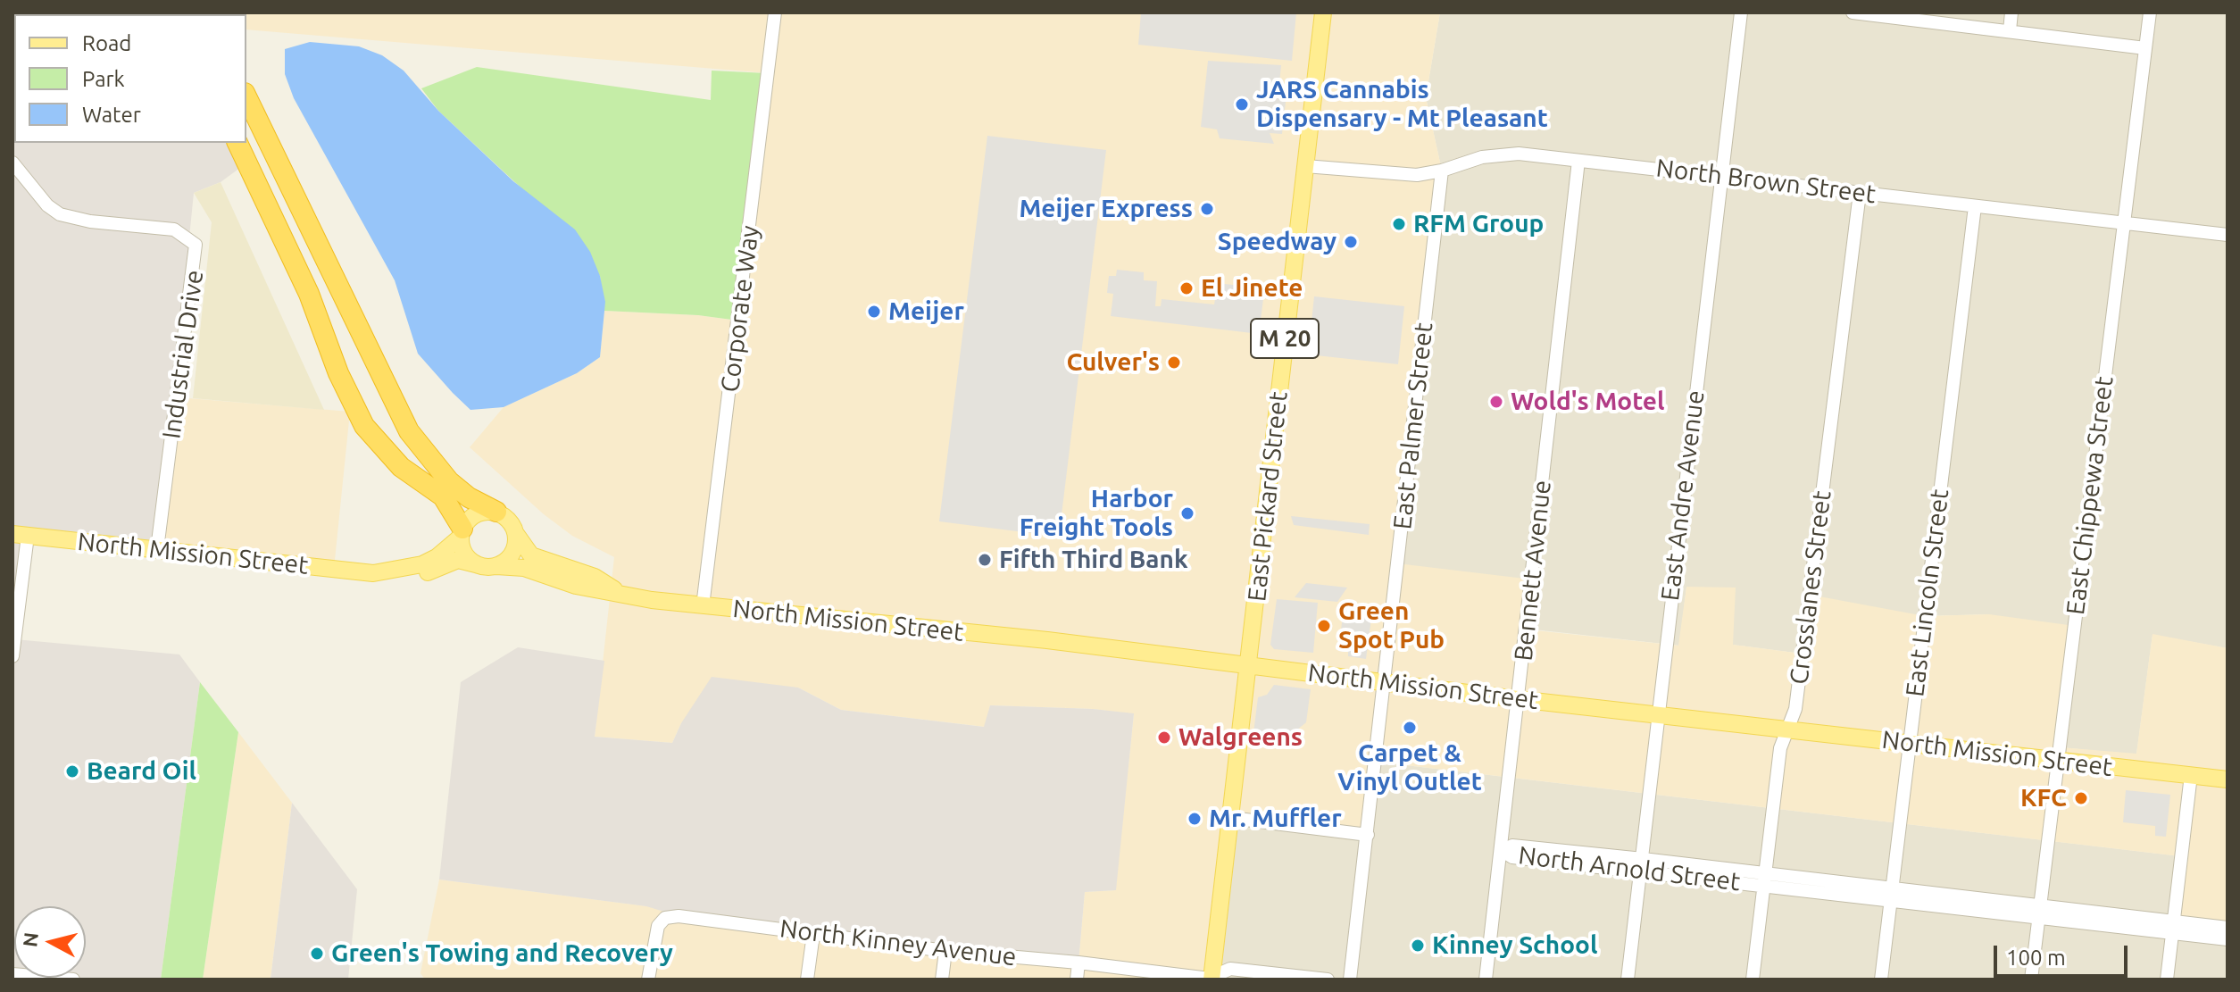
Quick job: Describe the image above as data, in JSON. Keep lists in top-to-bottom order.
{
  "streets": {
    "main road": ["M 20", "East Pickard Street", "North Mission Street"],
    "street": [
      "North Brown Street",
      "Corporate Way",
      "Industrial Drive",
      "East Palmer Street",
      "East Andre Avenue",
      "East Chippewa Street",
      "Bennett Avenue",
      "Crosslanes Street",
      "East Lincoln Street",
      "North Arnold Street",
      "North Kinney Avenue"
    ]
  },
  "crossings": [
    ["North Brown Street", "East Palmer Street"],
    ["North Brown Street", "East Andre Avenue"],
    ["North Brown Street", "East Chippewa Street"],
    ["North Brown Street", "East Pickard Street"],
    ["North Brown Street", "Bennett Avenue"],
    ["North Brown Street", "Crosslanes Street"],
    ["North Brown Street", "East Lincoln Street"],
    ["Corporate Way", "North Mission Street"],
    ["Industrial Drive", "North Mission Street"],
    ["East Palmer Street", "North Mission Street"],
    ["East Andre Avenue", "North Mission Street"],
    ["East Andre Avenue", "North Arnold Street"],
    ["East Chippewa Street", "North Mission Street"],
    ["East Chippewa Street", "North Arnold Street"],
    ["East Pickard Street", "North Mission Street"],
    ["East Pickard Street", "North Kinney Avenue"],
    ["North Mission Street", "Bennett Avenue"],
    ["North Mission Street", "Crosslanes Street"],
    ["North Mission Street", "East Lincoln Street"],
    ["Bennett Avenue", "North Arnold Street"],
    ["Crosslanes Street", "North Arnold Street"],
    ["East Lincoln Street", "North Arnold Street"]
  ],
  "places": [
    "JARS Cannabis Dispensary - Mt Pleasant",
    "Meijer Express",
    "RFM Group",
    "Speedway",
    "El Jinete",
    "Meijer",
    "Culver's",
    "Wold's Motel",
    "Harbor Freight Tools",
    "Fifth Third Bank",
    "Green Spot Pub",
    "Carpet & Vinyl Outlet",
    "Walgreens",
    "Beard Oil",
    "KFC",
    "Mr. Muffler",
    "Kinney School",
    "Green's Towing and Recovery"
  ],
  "legend": ["Road", "Park", "Water"],
  "scale_bar": "100 m",
  "north": "left"
}
